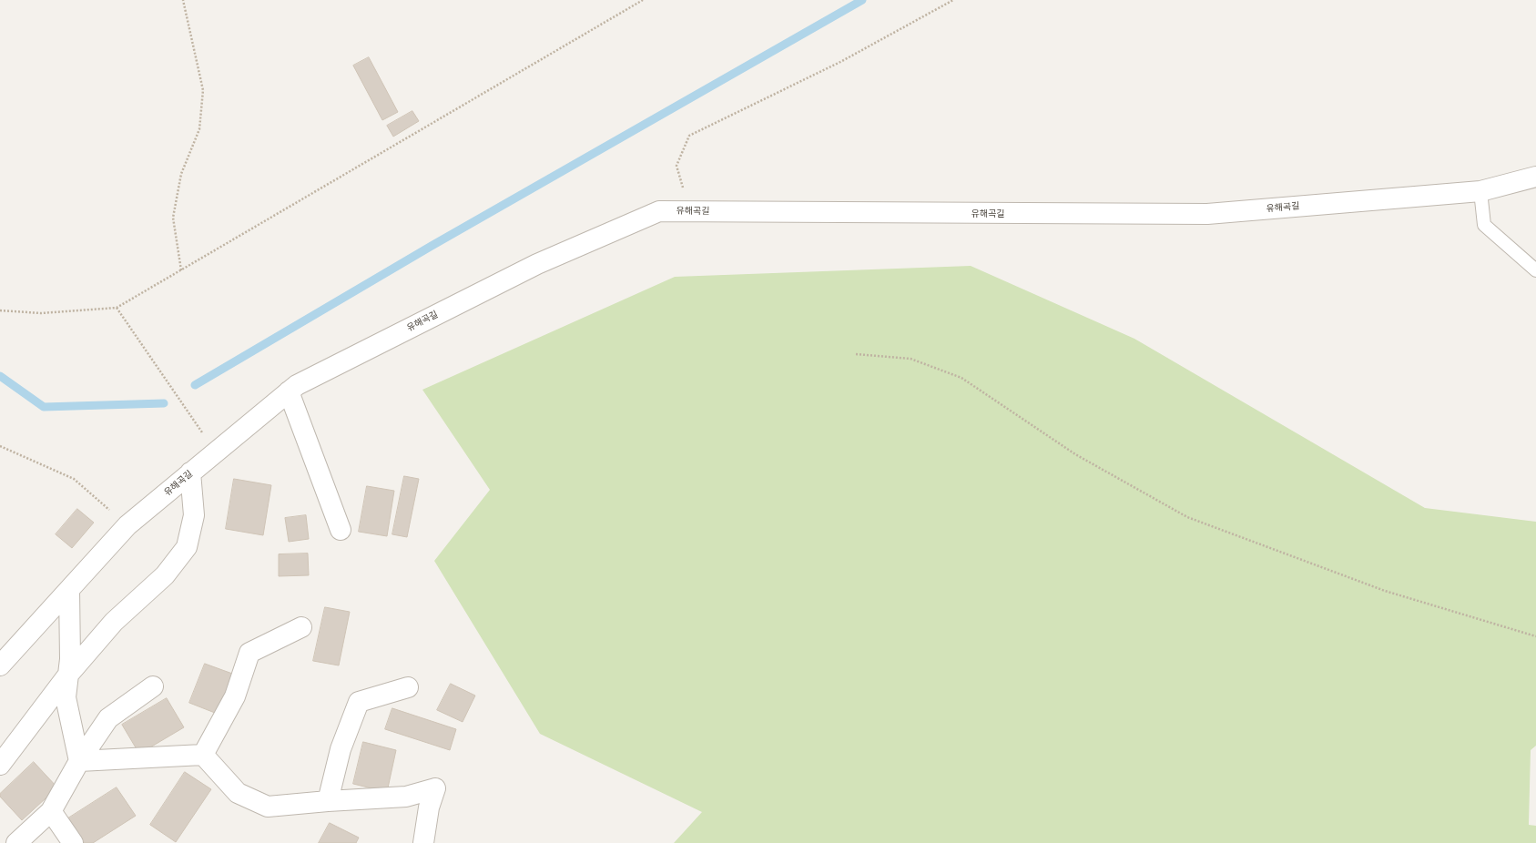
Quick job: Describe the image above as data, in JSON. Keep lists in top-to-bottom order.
{
  "streets": {
    "street": ["유해곡길"]
  }
}
